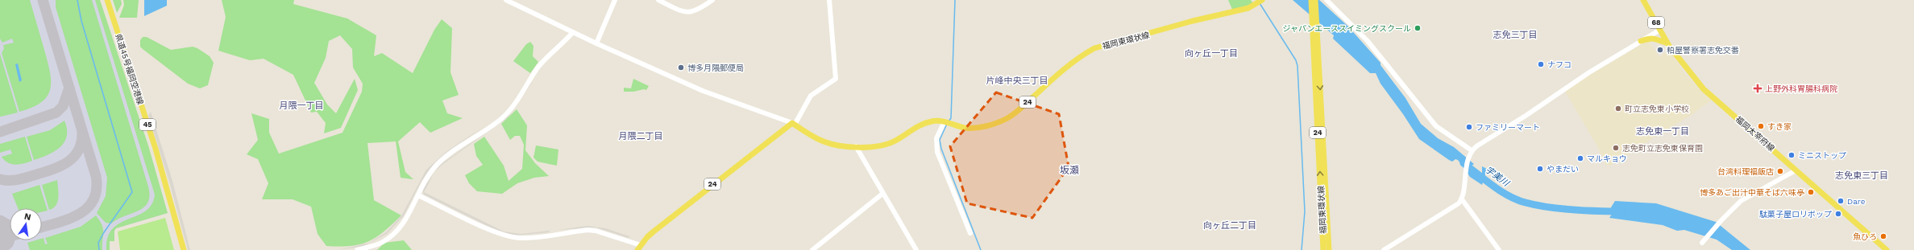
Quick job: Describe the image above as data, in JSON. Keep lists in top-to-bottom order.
{
  "streets": {
    "main road": [
      "68",
      "福岡東環状線",
      "県道45号福岡空港線",
      "24",
      "45",
      "福岡太宰府線"
    ]
  },
  "crossings": [
    ["福岡東環状線", "24"]
  ],
  "districts": [
    "志免三丁目",
    "向ヶ丘一丁目",
    "片峰中央三丁目",
    "月隈一丁目",
    "志免東一丁目",
    "月隈二丁目",
    "坂瀬",
    "志免東三丁目",
    "向ヶ丘二丁目"
  ],
  "water": ["宇美川"],
  "places": {
    "other": [
      "ジャパンエーススイミングスクール",
      "粕屋警察署志免交番",
      "ナフコ",
      "博多月隈郵便局",
      "町立志免東小学校",
      "すき家",
      "ファミリーマート",
      "志免町立志免東保育園",
      "ミニストップ",
      "マルキョウ",
      "やまだい",
      "台湾料理福飯店",
      "博多あご出汁中華そば六味亭",
      "Dare",
      "駄菓子屋ロリポップ",
      "魚ひろ"
    ],
    "health": ["上野外科胃腸科病院"]
  },
  "north": "top"
}
